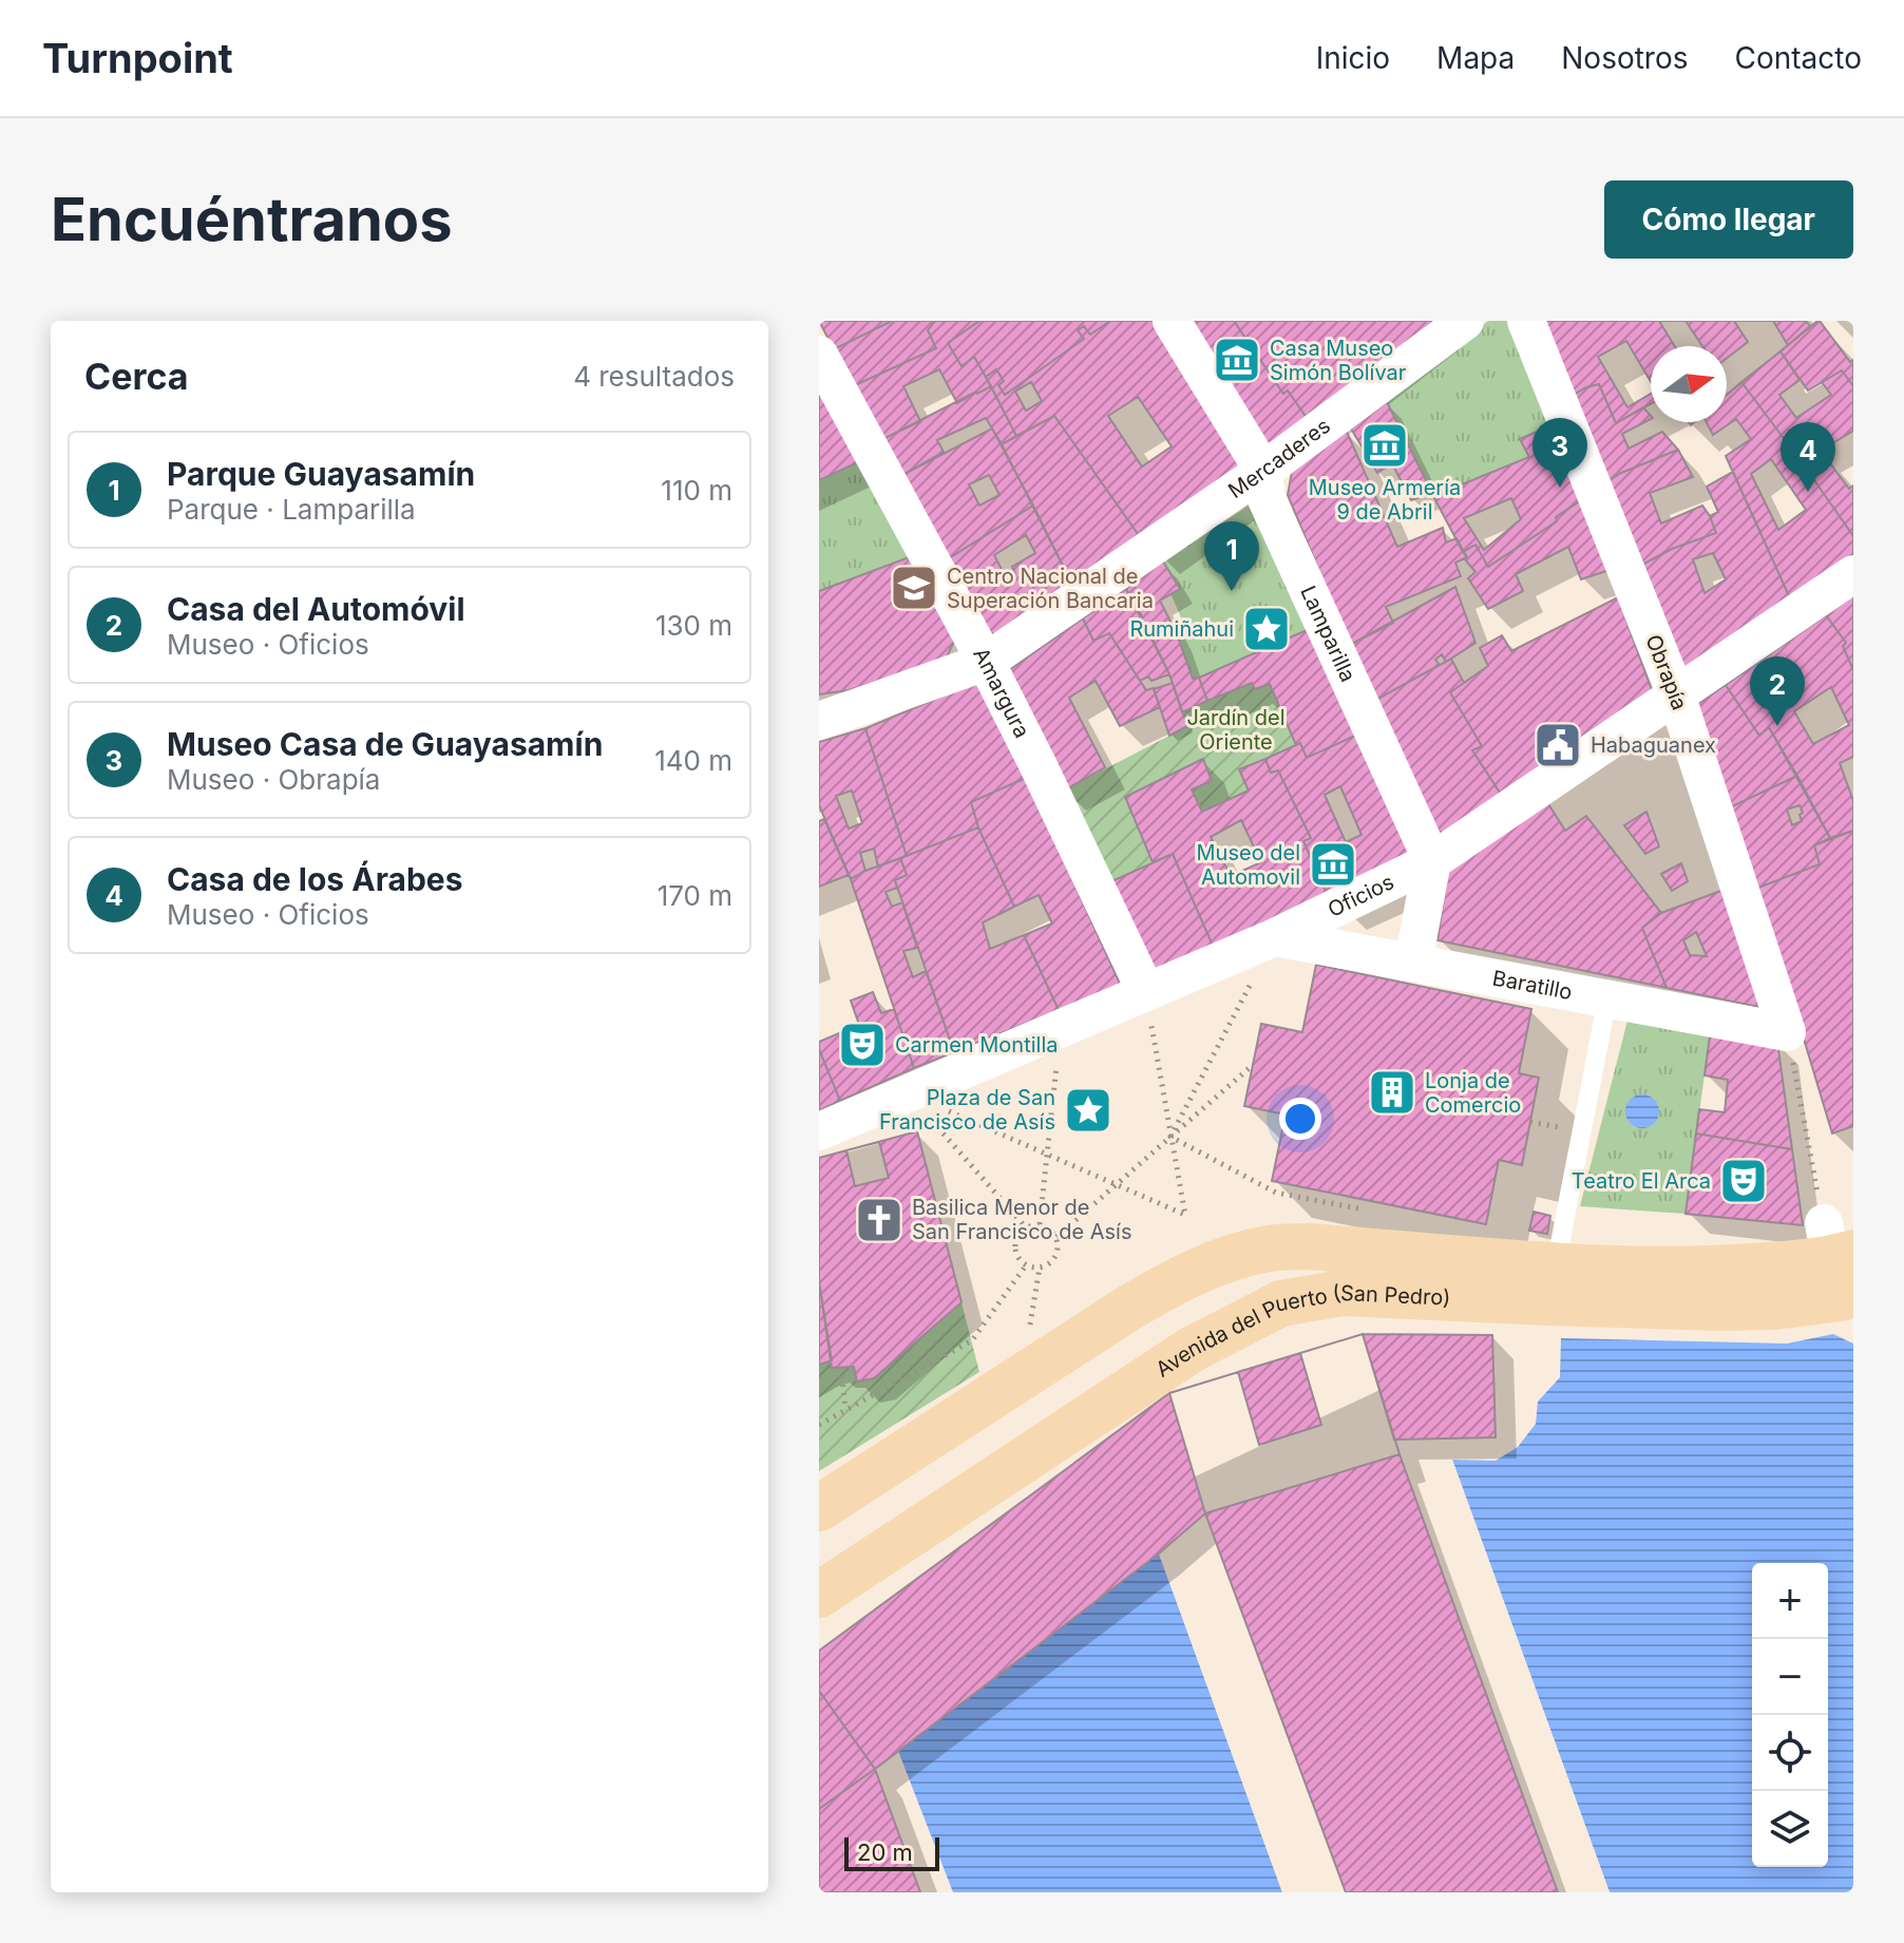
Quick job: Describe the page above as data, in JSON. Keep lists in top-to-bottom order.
{
  "streets": {
    "main road": ["Avenida del Puerto (San Pedro)"],
    "street": [
      "Mercaderes",
      "Lamparilla",
      "Obrapía",
      "Amargura",
      "Oficios",
      "Baratillo"
    ]
  },
  "crossings": [
    ["Mercaderes", "Lamparilla"],
    ["Mercaderes", "Amargura"],
    ["Lamparilla", "Oficios"],
    ["Obrapía", "Oficios"],
    ["Obrapía", "Baratillo"],
    ["Amargura", "Oficios"],
    ["Oficios", "Baratillo"]
  ],
  "parks": ["Jardín del Oriente"],
  "places": {
    "museum": ["Casa Museo Simón Bolívar", "Museo Armería 9 de Abril", "Museo del Automovil"],
    "school or university": ["Centro Nacional de Superación Bancaria"],
    "place": ["Rumiñahui", "Plaza de San Francisco de Asís"],
    "public building": ["Habaguanex"],
    "theatre": ["Carmen Montilla", "Teatro El Arca"],
    "building": ["Lonja de Comercio"],
    "church": ["Basilica Menor de San Francisco de Asís"]
  },
  "scale_bar": "20 m",
  "north": "right",
  "page": {
    "header": "Turnpoint",
    "nav": [
      "Inicio",
      "Mapa",
      "Nosotros",
      "Contacto"
    ],
    "buttons": "Cómo llegar",
    "title": "Encuéntranos",
    "heading": ["Cerca", "4 resultados"],
    "pins": [
      "3",
      "4",
      "1",
      "2"
    ],
    "list": [
      {
        "mark": "1",
        "name": "Parque Guayasamín",
        "note": "Parque · Lamparilla",
        "value": "110 m"
      },
      {
        "mark": "2",
        "name": "Casa del Automóvil",
        "note": "Museo · Oficios",
        "value": "130 m"
      },
      {
        "mark": "3",
        "name": "Museo Casa de Guayasamín",
        "note": "Museo · Obrapía",
        "value": "140 m"
      },
      {
        "mark": "4",
        "name": "Casa de los Árabes",
        "note": "Museo · Oficios",
        "value": "170 m"
      }
    ],
    "map_buttons": ["+", "−"],
    "scale": "20 m"
  }
}
